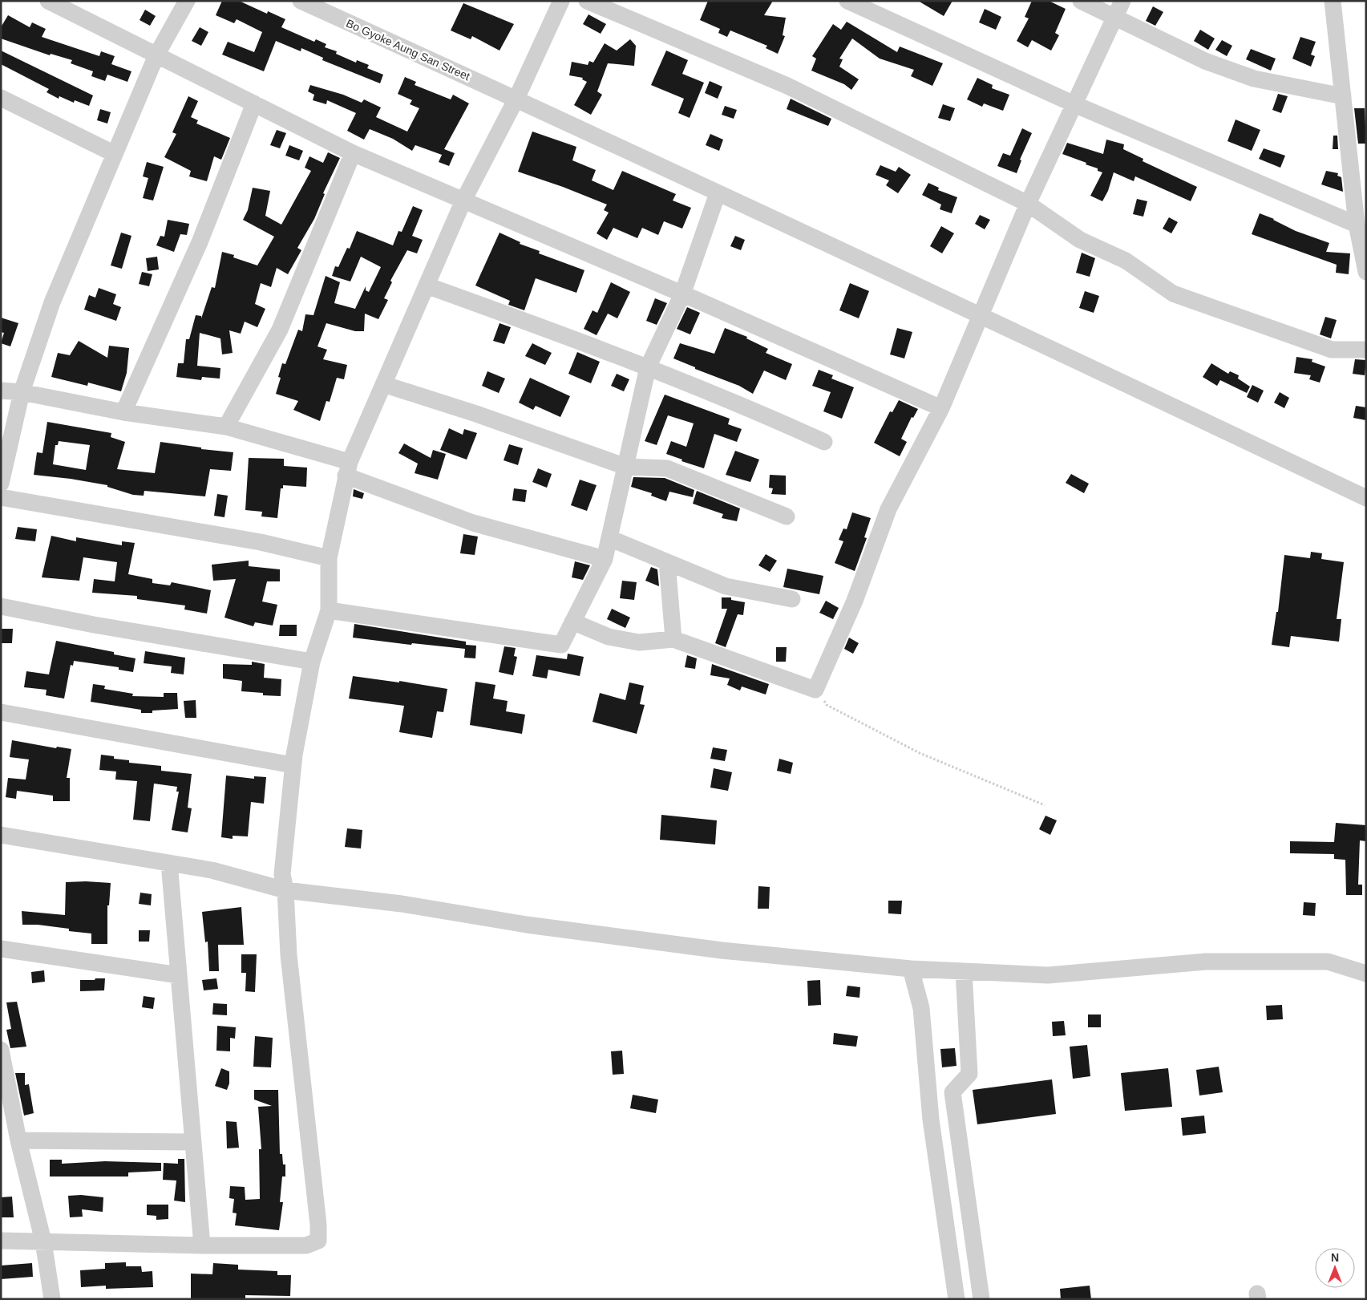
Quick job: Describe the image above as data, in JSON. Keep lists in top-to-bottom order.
{
  "streets": {
    "street": ["Bo Gyoke Aung San Street"]
  },
  "north": "top"
}
